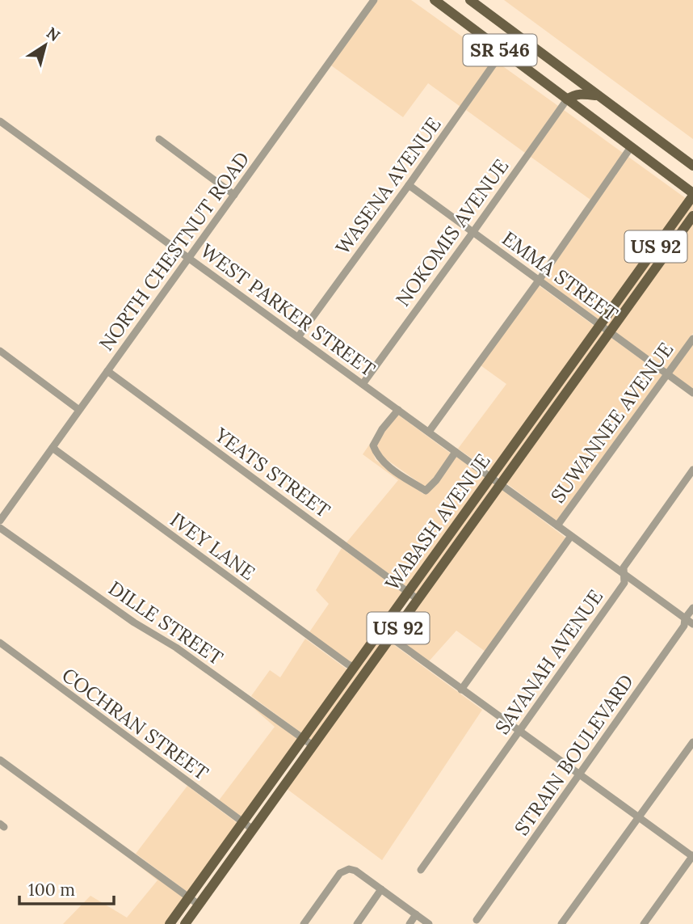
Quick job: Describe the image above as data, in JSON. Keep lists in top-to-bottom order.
{
  "streets": {
    "main road": ["SR 546", "US 92", "WABASH AVENUE"],
    "street": [
      "WASENA AVENUE",
      "NOKOMIS AVENUE",
      "NORTH CHESTNUT ROAD",
      "EMMA STREET",
      "WEST PARKER STREET",
      "SUWANNEE AVENUE",
      "YEATS STREET",
      "IVEY LANE",
      "DILLE STREET",
      "SAVANAH AVENUE",
      "COCHRAN STREET",
      "STRAIN BOULEVARD"
    ]
  },
  "crossings": [
    ["SR 546", "WASENA AVENUE"],
    ["SR 546", "NOKOMIS AVENUE"],
    ["SR 546", "WABASH AVENUE"],
    ["WASENA AVENUE", "EMMA STREET"],
    ["WASENA AVENUE", "WEST PARKER STREET"],
    ["NOKOMIS AVENUE", "EMMA STREET"],
    ["NOKOMIS AVENUE", "WEST PARKER STREET"],
    ["NORTH CHESTNUT ROAD", "WEST PARKER STREET"],
    ["NORTH CHESTNUT ROAD", "YEATS STREET"],
    ["NORTH CHESTNUT ROAD", "IVEY LANE"],
    ["EMMA STREET", "SUWANNEE AVENUE"],
    ["EMMA STREET", "WABASH AVENUE"],
    ["WEST PARKER STREET", "SUWANNEE AVENUE"],
    ["WEST PARKER STREET", "WABASH AVENUE"],
    ["YEATS STREET", "WABASH AVENUE"],
    ["WABASH AVENUE", "IVEY LANE"],
    ["WABASH AVENUE", "DILLE STREET"],
    ["WABASH AVENUE", "COCHRAN STREET"]
  ],
  "scale_bar": "100 m",
  "north": "top right"
}
